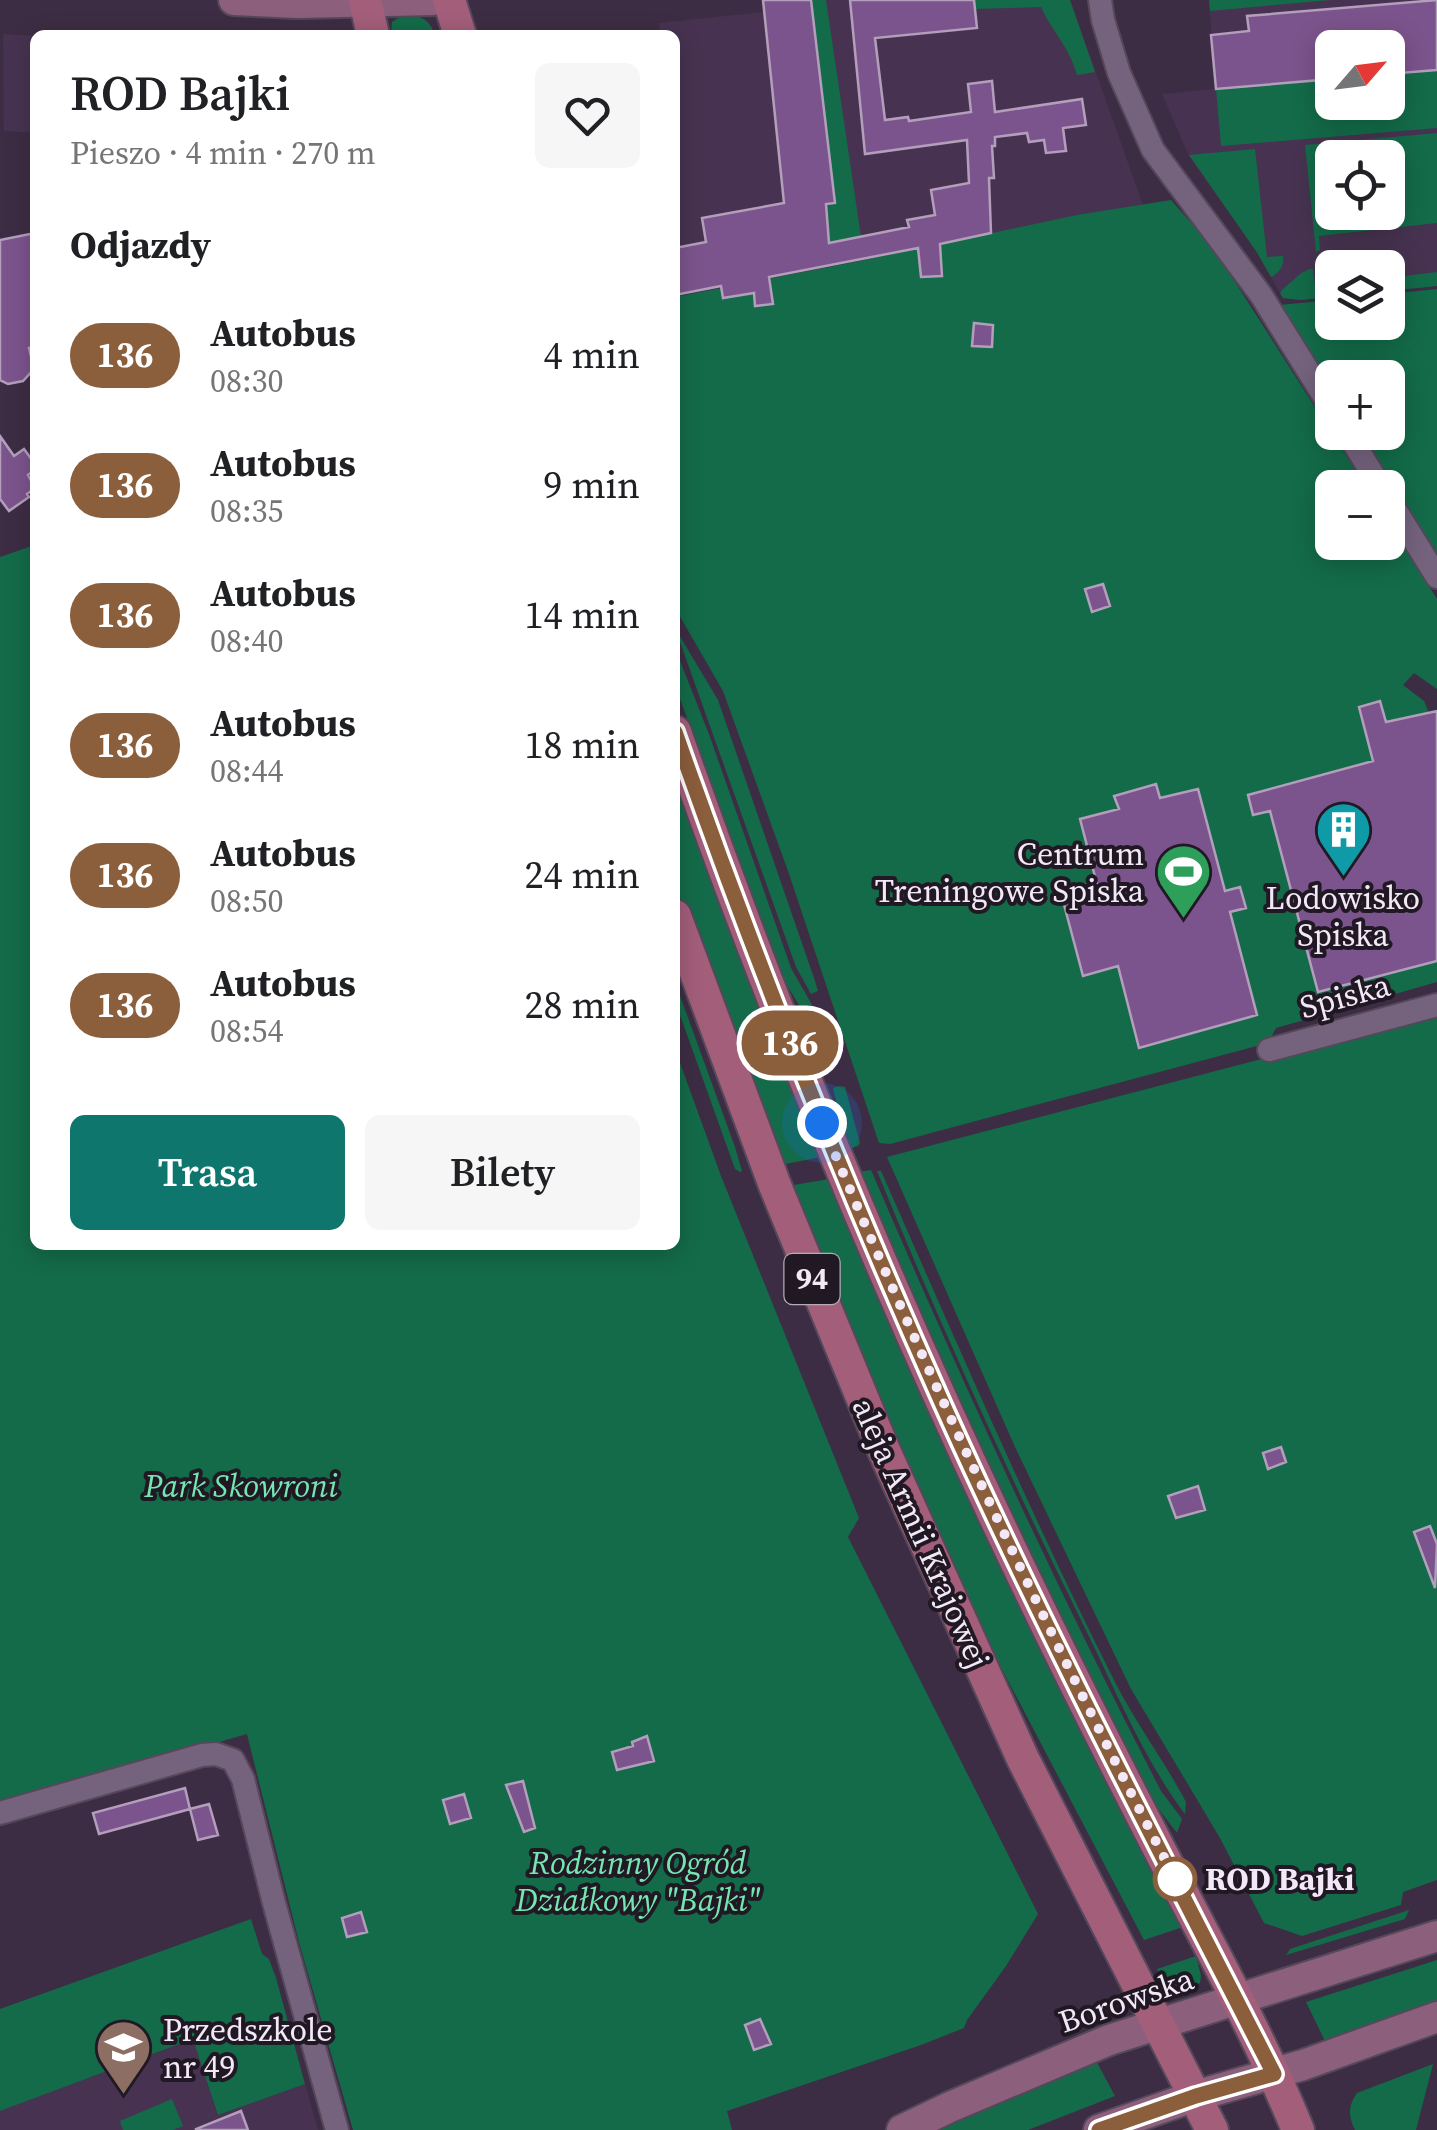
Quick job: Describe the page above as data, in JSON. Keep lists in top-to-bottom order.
{
  "streets": {
    "main road": ["94", "aleja Armii Krajowej"],
    "street": ["Spiska", "Borowska"]
  },
  "crossings": [
    ["94", "Borowska"],
    ["aleja Armii Krajowej", "Borowska"]
  ],
  "parks": ["Park Skowroni", "Rodzinny Ogród Działkowy \"Bajki\""],
  "places": {
    "building": ["Lodowisko Spiska"],
    "sports": ["Centrum Treningowe Spiska"],
    "other": ["ROD Bajki"],
    "school or university": ["Przedszkole nr 49"]
  },
  "lines": ["bus line 136"],
  "north": "top right",
  "page": {
    "on_map": "136",
    "map_buttons": ["+", "−"],
    "heading": [
      ["ROD Bajki", "Pieszo · 4 min · 270 m"],
      "Odjazdy"
    ],
    "list": [
      {
        "mark": "136",
        "name": "Autobus",
        "note": "08:30",
        "value": "4 min"
      },
      {
        "mark": "136",
        "name": "Autobus",
        "note": "08:35",
        "value": "9 min"
      },
      {
        "mark": "136",
        "name": "Autobus",
        "note": "08:40",
        "value": "14 min"
      },
      {
        "mark": "136",
        "name": "Autobus",
        "note": "08:44",
        "value": "18 min"
      },
      {
        "mark": "136",
        "name": "Autobus",
        "note": "08:50",
        "value": "24 min"
      },
      {
        "mark": "136",
        "name": "Autobus",
        "note": "08:54",
        "value": "28 min"
      }
    ],
    "buttons": ["Trasa", "Bilety"]
  }
}
